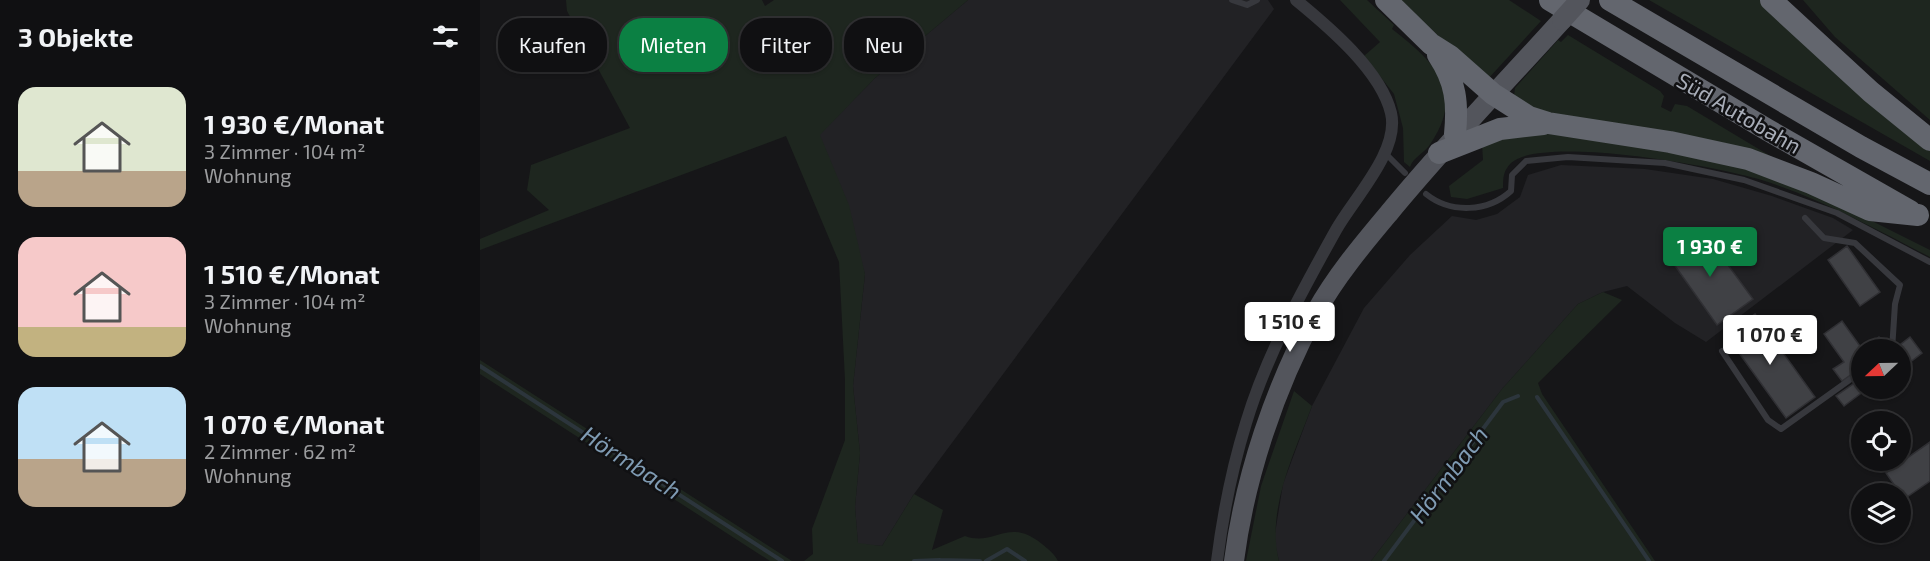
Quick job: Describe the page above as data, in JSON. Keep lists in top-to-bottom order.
{
  "streets": {
    "highway": ["Süd Autobahn"]
  },
  "water": ["Hörmbach"],
  "north": "left",
  "page": {
    "heading": "3 Objekte",
    "chip": [
      "Kaufen",
      "Mieten",
      "Filter",
      "Neu"
    ],
    "list": [
      {
        "name": "1 930 €/Monat",
        "note": "3 Zimmer · 104 m² · Wohnung"
      },
      {
        "name": "1 510 €/Monat",
        "note": "3 Zimmer · 104 m² · Wohnung"
      },
      {
        "name": "1 070 €/Monat",
        "note": "2 Zimmer · 62 m² · Wohnung"
      }
    ],
    "price": ["1 930 €", "1 510 €", "1 070 €"]
  }
}
